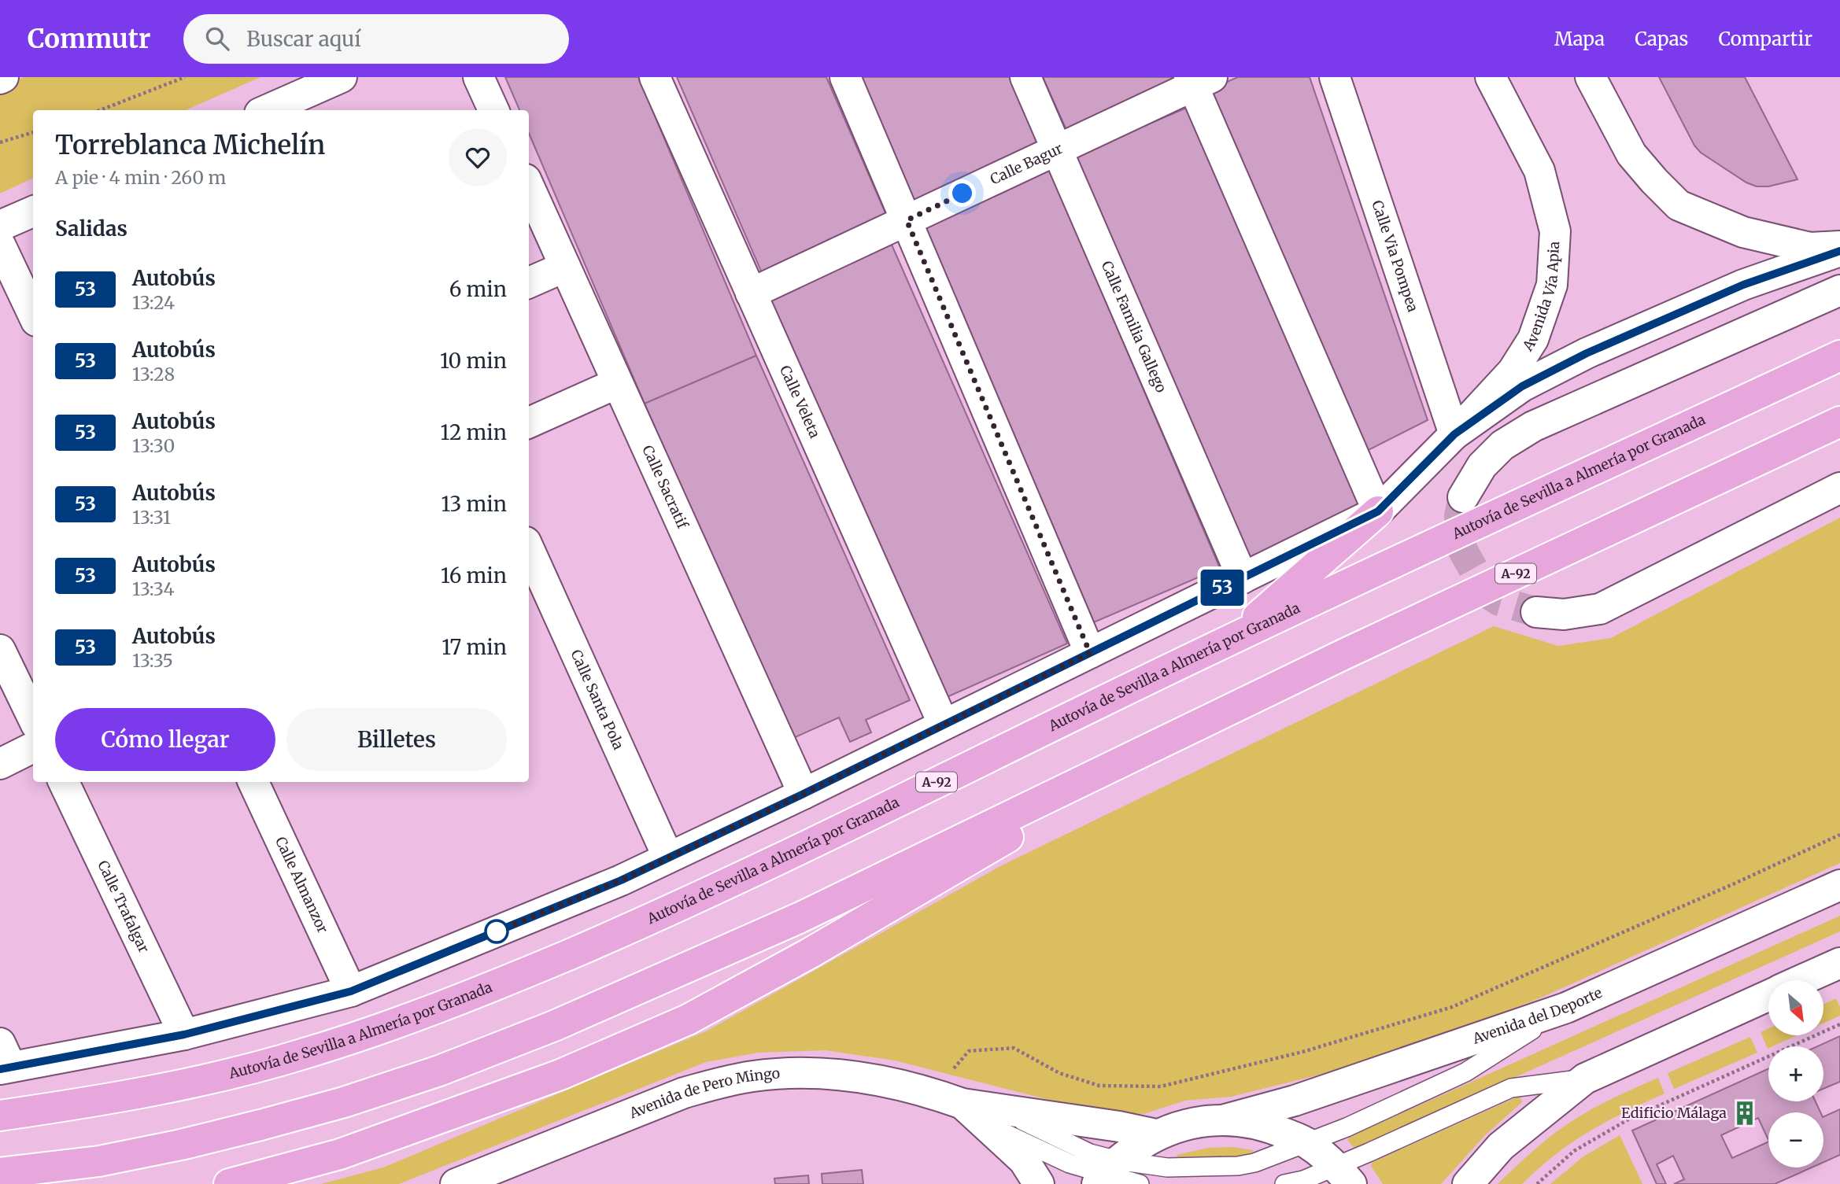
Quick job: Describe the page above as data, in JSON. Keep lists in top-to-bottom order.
{
  "streets": {
    "highway": ["Autovía de Sevilla a Almería por Granada", "A-92"],
    "street": [
      "Calle Bagur",
      "Calle Via Pompea",
      "Avenida Vía Apia",
      "Calle Familia Gallego",
      "Calle Veleta",
      "Calle Sacratif",
      "Calle Santa Pola",
      "Calle Almanzor",
      "Calle Trafalgar",
      "Avenida del Deporte",
      "Avenida de Pero Mingo"
    ]
  },
  "crossings": [
    ["Calle Bagur", "Calle Familia Gallego"],
    ["Calle Bagur", "Calle Veleta"],
    ["Calle Via Pompea", "Avenida Vía Apia"],
    ["Avenida del Deporte", "Avenida de Pero Mingo"]
  ],
  "places": {
    "building": ["Edificio Málaga"]
  },
  "lines": ["bus line 53"],
  "north": "bottom right",
  "page": {
    "header": "Commutr",
    "search": "Buscar aquí",
    "nav": ["Mapa", "Capas", "Compartir"],
    "on_map": "53",
    "heading": [
      ["Torreblanca Michelín", "A pie · 4 min · 260 m"],
      "Salidas"
    ],
    "list": [
      {
        "mark": "53",
        "name": "Autobús",
        "note": "13:24",
        "value": "6 min"
      },
      {
        "mark": "53",
        "name": "Autobús",
        "note": "13:28",
        "value": "10 min"
      },
      {
        "mark": "53",
        "name": "Autobús",
        "note": "13:30",
        "value": "12 min"
      },
      {
        "mark": "53",
        "name": "Autobús",
        "note": "13:31",
        "value": "13 min"
      },
      {
        "mark": "53",
        "name": "Autobús",
        "note": "13:34",
        "value": "16 min"
      },
      {
        "mark": "53",
        "name": "Autobús",
        "note": "13:35",
        "value": "17 min"
      }
    ],
    "buttons": ["Cómo llegar", "Billetes"],
    "map_buttons": ["+", "−"]
  }
}
